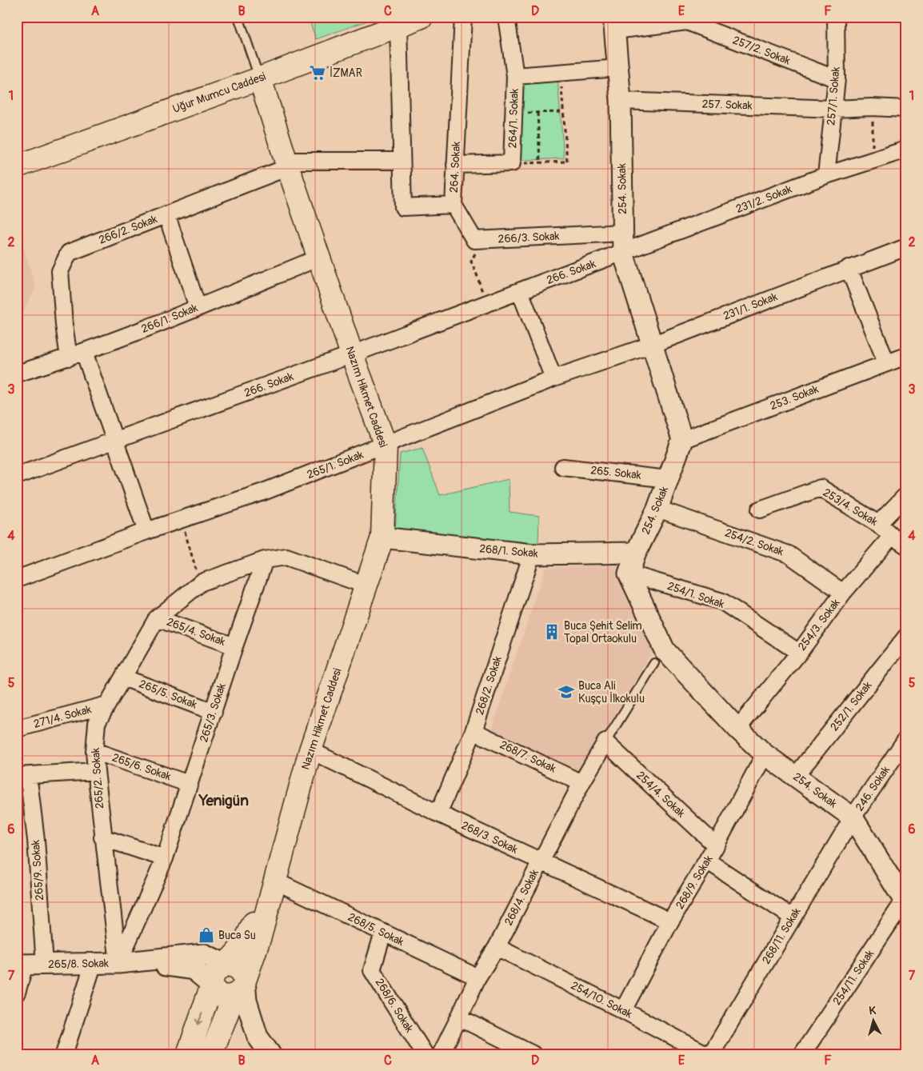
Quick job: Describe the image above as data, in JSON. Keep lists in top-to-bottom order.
{
  "streets": {
    "main road": ["Uğur Mumcu Caddesi", "Nazım Hikmet Caddesi"],
    "street": [
      "257/2. Sokak",
      "257/1. Sokak",
      "257. Sokak",
      "264/1. Sokak",
      "264. Sokak",
      "254. Sokak",
      "231/2. Sokak",
      "266/2. Sokak",
      "266/3. Sokak",
      "266. Sokak",
      "231/1. Sokak",
      "266/1. Sokak",
      "253. Sokak",
      "265/1. Sokak",
      "265. Sokak",
      "253/4. Sokak",
      "254/2. Sokak",
      "268/1. Sokak",
      "254/1. Sokak",
      "254/3. Sokak",
      "265/4. Sokak",
      "268/2. Sokak",
      "265/5. Sokak",
      "252/1. Sokak",
      "265/3. Sokak",
      "271/4. Sokak",
      "268/7. Sokak",
      "265/6. Sokak",
      "265/2. Sokak",
      "246. Sokak",
      "254/4. Sokak",
      "268/3. Sokak",
      "265/9. Sokak",
      "268/9. Sokak",
      "268/4. Sokak",
      "268/5. Sokak",
      "268/11. Sokak",
      "265/8. Sokak",
      "254/11. Sokak",
      "254/10. Sokak",
      "268/6. Sokak"
    ]
  },
  "crossings": [
    ["257/2. Sokak", "257/1. Sokak"],
    ["257/2. Sokak", "254. Sokak"],
    ["Uğur Mumcu Caddesi", "264. Sokak"],
    ["Uğur Mumcu Caddesi", "Nazım Hikmet Caddesi"],
    ["257/1. Sokak", "257. Sokak"],
    ["257/1. Sokak", "231/2. Sokak"],
    ["257. Sokak", "254. Sokak"],
    ["264/1. Sokak", "264. Sokak"],
    ["264. Sokak", "266/2. Sokak"],
    ["254. Sokak", "231/2. Sokak"],
    ["254. Sokak", "266/3. Sokak"],
    ["254. Sokak", "266. Sokak"],
    ["254. Sokak", "231/1. Sokak"],
    ["254. Sokak", "253. Sokak"],
    ["254. Sokak", "265/1. Sokak"],
    ["254. Sokak", "265. Sokak"],
    ["254. Sokak", "254/2. Sokak"],
    ["254. Sokak", "268/1. Sokak"],
    ["254. Sokak", "254/1. Sokak"],
    ["254. Sokak", "254/3. Sokak"],
    ["254. Sokak", "252/1. Sokak"],
    ["254. Sokak", "246. Sokak"],
    ["254. Sokak", "268/9. Sokak"],
    ["254. Sokak", "268/11. Sokak"],
    ["254. Sokak", "254/11. Sokak"],
    ["231/2. Sokak", "266. Sokak"],
    ["266/2. Sokak", "266/1. Sokak"],
    ["266/2. Sokak", "Nazım Hikmet Caddesi"],
    ["266. Sokak", "Nazım Hikmet Caddesi"],
    ["231/1. Sokak", "265/1. Sokak"],
    ["266/1. Sokak", "Nazım Hikmet Caddesi"],
    ["Nazım Hikmet Caddesi", "265/1. Sokak"],
    ["Nazım Hikmet Caddesi", "268/1. Sokak"],
    ["Nazım Hikmet Caddesi", "268/3. Sokak"],
    ["Nazım Hikmet Caddesi", "268/5. Sokak"],
    ["Nazım Hikmet Caddesi", "265/8. Sokak"],
    ["253/4. Sokak", "254/3. Sokak"],
    ["254/2. Sokak", "254/3. Sokak"],
    ["268/1. Sokak", "268/2. Sokak"],
    ["254/1. Sokak", "254/3. Sokak"],
    ["265/4. Sokak", "265/3. Sokak"],
    ["265/4. Sokak", "265/2. Sokak"],
    ["268/2. Sokak", "268/7. Sokak"],
    ["268/2. Sokak", "268/3. Sokak"],
    ["265/5. Sokak", "265/3. Sokak"],
    ["265/5. Sokak", "265/2. Sokak"],
    ["265/3. Sokak", "265/6. Sokak"],
    ["265/3. Sokak", "265/2. Sokak"],
    ["265/3. Sokak", "265/8. Sokak"],
    ["271/4. Sokak", "265/2. Sokak"],
    ["268/7. Sokak", "268/4. Sokak"],
    ["265/6. Sokak", "265/2. Sokak"],
    ["265/2. Sokak", "265/8. Sokak"],
    ["246. Sokak", "268/11. Sokak"],
    ["254/4. Sokak", "268/9. Sokak"],
    ["254/4. Sokak", "268/4. Sokak"],
    ["268/3. Sokak", "268/9. Sokak"],
    ["268/3. Sokak", "268/4. Sokak"],
    ["265/9. Sokak", "265/8. Sokak"],
    ["268/9. Sokak", "254/10. Sokak"],
    ["268/4. Sokak", "268/5. Sokak"],
    ["268/4. Sokak", "254/10. Sokak"],
    ["268/5. Sokak", "268/6. Sokak"]
  ],
  "districts": ["Yenigün"],
  "places": {
    "supermarket": ["İZMAR"],
    "building": ["Buca Şehit Selim Topal Ortaokulu"],
    "school or university": ["Buca Ali Kuşçu İlkokulu"],
    "shop": ["Buca Su"]
  },
  "north": "top",
  "grid": {
    "columns": [
      "A",
      "B",
      "C",
      "D",
      "E",
      "F"
    ],
    "rows": [
      "1",
      "2",
      "3",
      "4",
      "5",
      "6",
      "7"
    ]
  }
}
